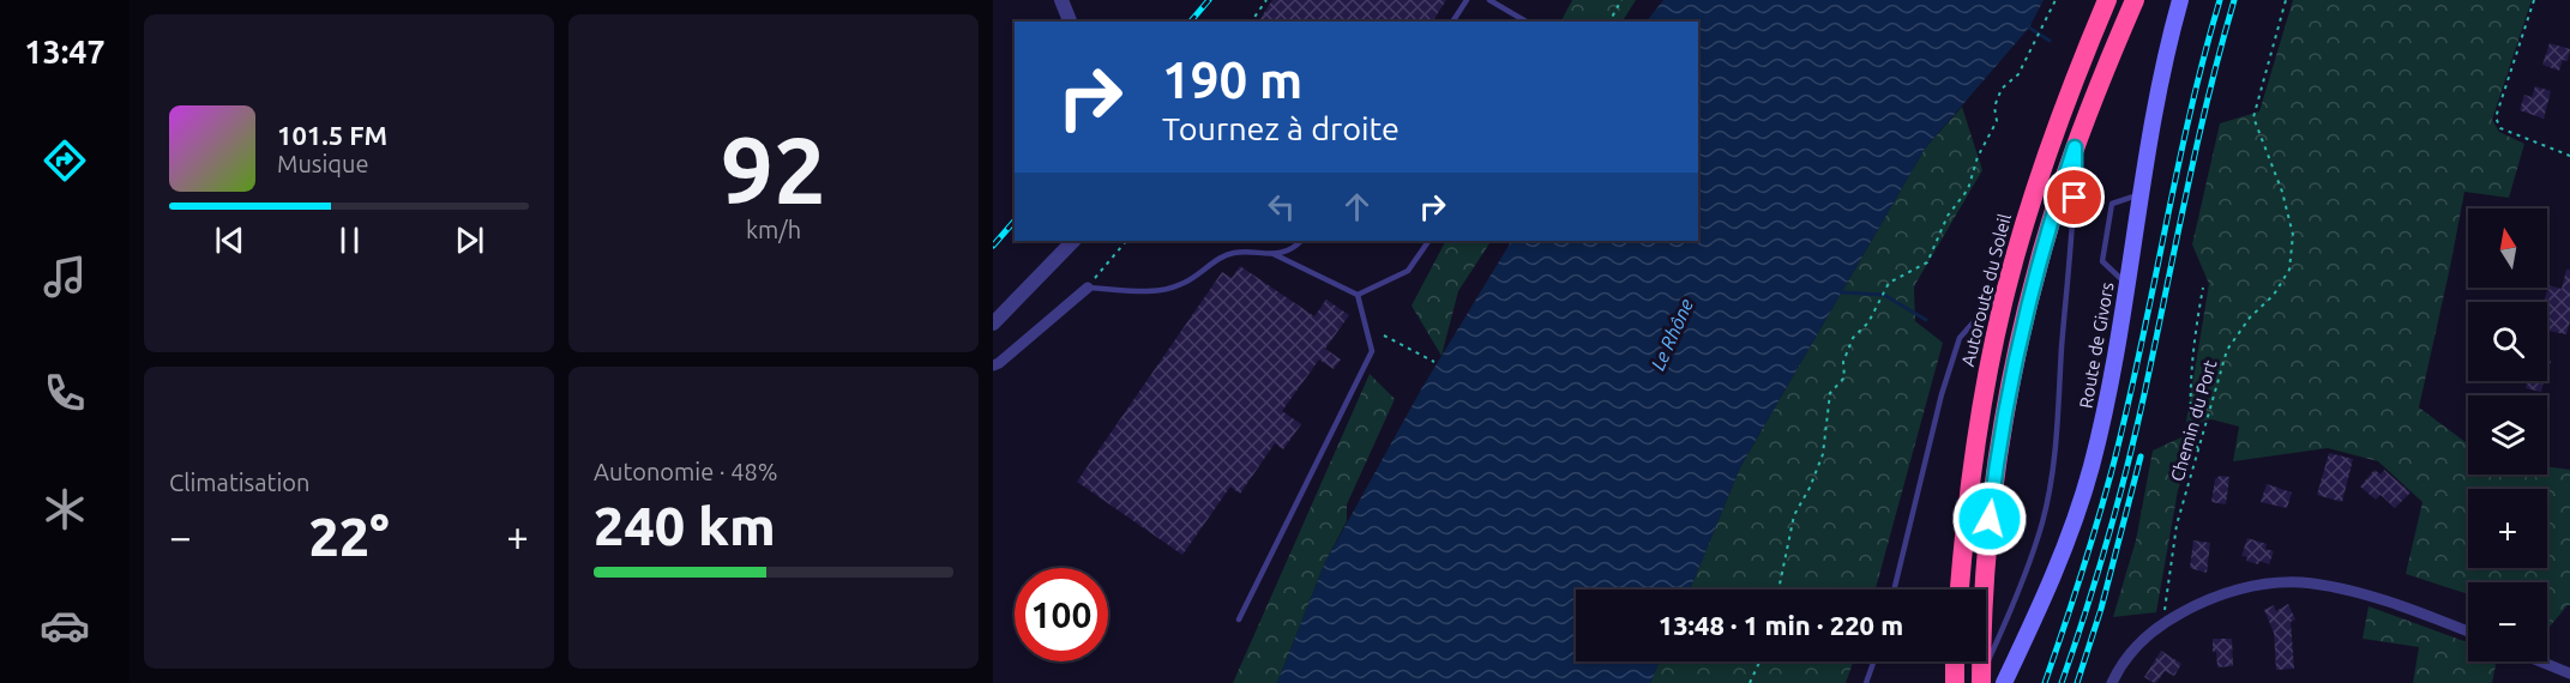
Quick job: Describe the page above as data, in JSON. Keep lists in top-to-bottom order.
{
  "streets": {
    "highway": ["Autoroute du Soleil"],
    "main road": ["Route de Givors"],
    "path": ["Chemin du Port"]
  },
  "water": ["Le Rhône"],
  "north": "top",
  "page": {
    "tabs": "13:47",
    "tile": [
      ["92", "km/h"],
      "Climatisation",
      ["Autonomie · 48%", "240 km"]
    ],
    "turn": ["190 m", "Tournez à droite"],
    "song": ["101.5 FM", "Musique"],
    "map_buttons": ["+", "−"],
    "heat": ["−", "22°", "+"],
    "limit": "100",
    "trip": "13:48 · 1 min · 220 m"
  }
}
